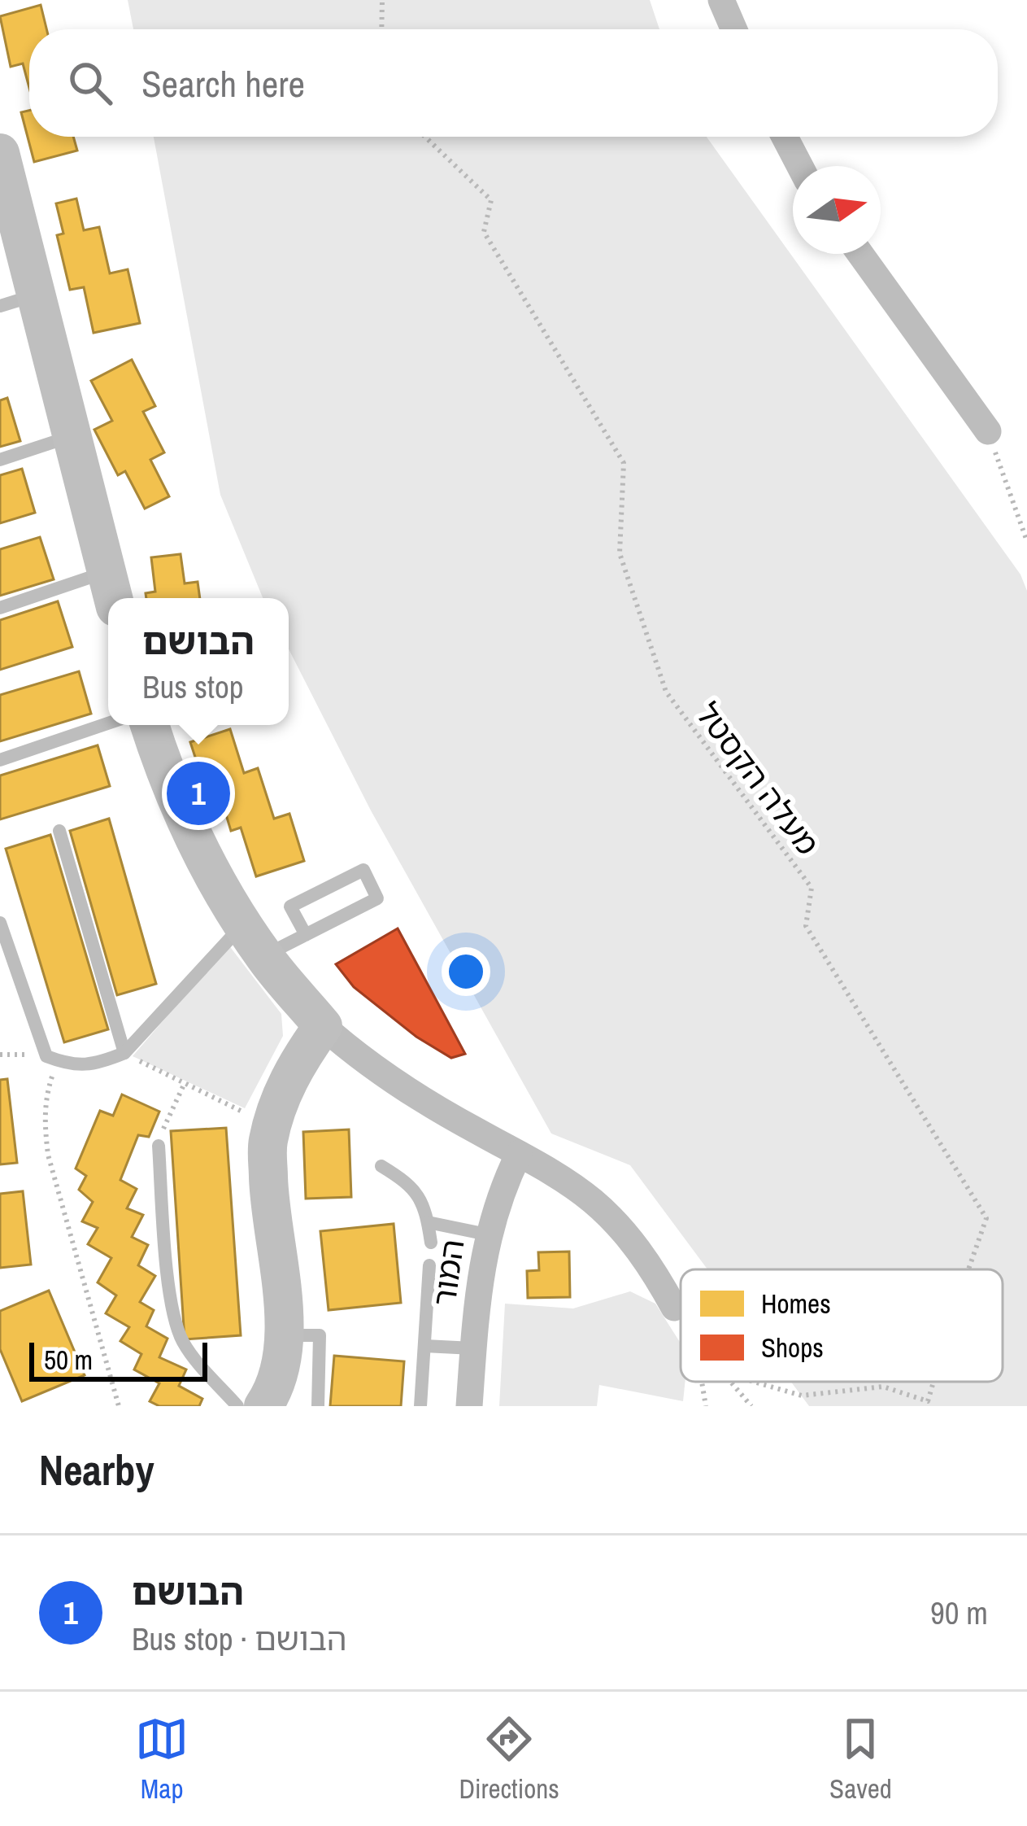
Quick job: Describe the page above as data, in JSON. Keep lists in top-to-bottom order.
{
  "streets": {
    "street": ["המור"],
    "path": ["מעלה הקסטל"]
  },
  "legend": ["Homes", "Shops"],
  "scale_bar": "50 m",
  "north": "right",
  "page": {
    "search": "Search here",
    "popup": ["הבושם", "Bus stop"],
    "pins": "1",
    "scale": "50 m",
    "heading": "Nearby",
    "list": [
      {
        "mark": "1",
        "name": "הבושם",
        "note": "Bus stop · הבושם",
        "value": "90 m"
      }
    ],
    "nav": ["Map", "Directions", "Saved"]
  }
}
